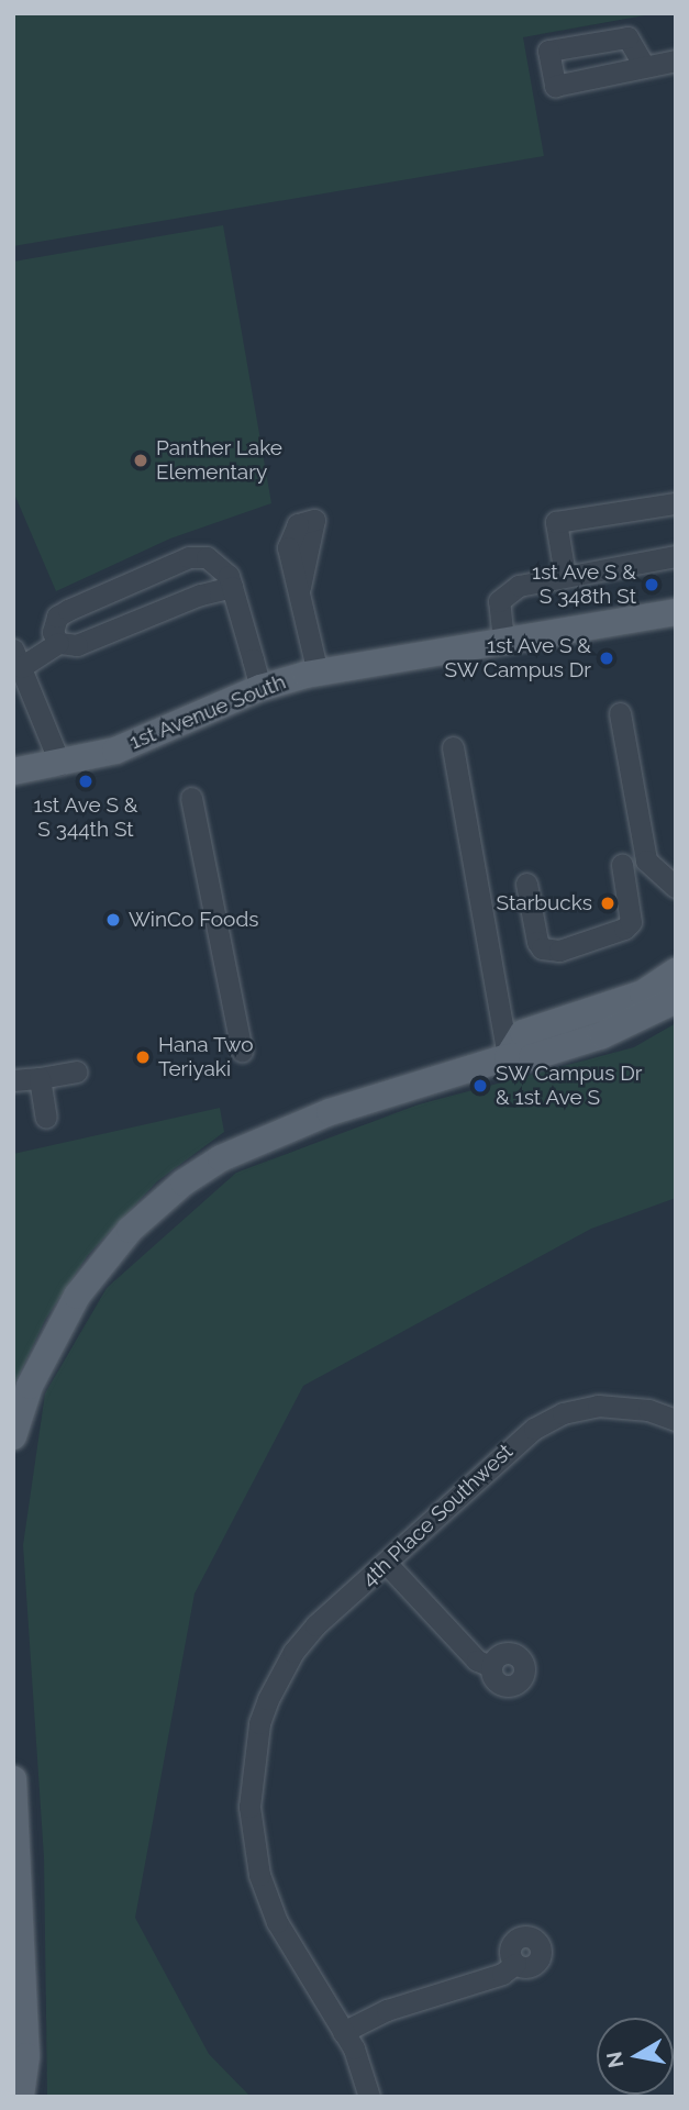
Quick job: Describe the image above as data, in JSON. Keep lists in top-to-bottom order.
{
  "streets": {
    "main road": ["1st Avenue South"],
    "street": ["4th Place Southwest"]
  },
  "places": [
    "Panther Lake Elementary",
    "1st Ave S & S 348th St",
    "1st Ave S & SW Campus Dr",
    "1st Ave S & S 344th St",
    "Starbucks",
    "WinCo Foods",
    "Hana Two Teriyaki",
    "SW Campus Dr & 1st Ave S"
  ],
  "north": "left"
}
